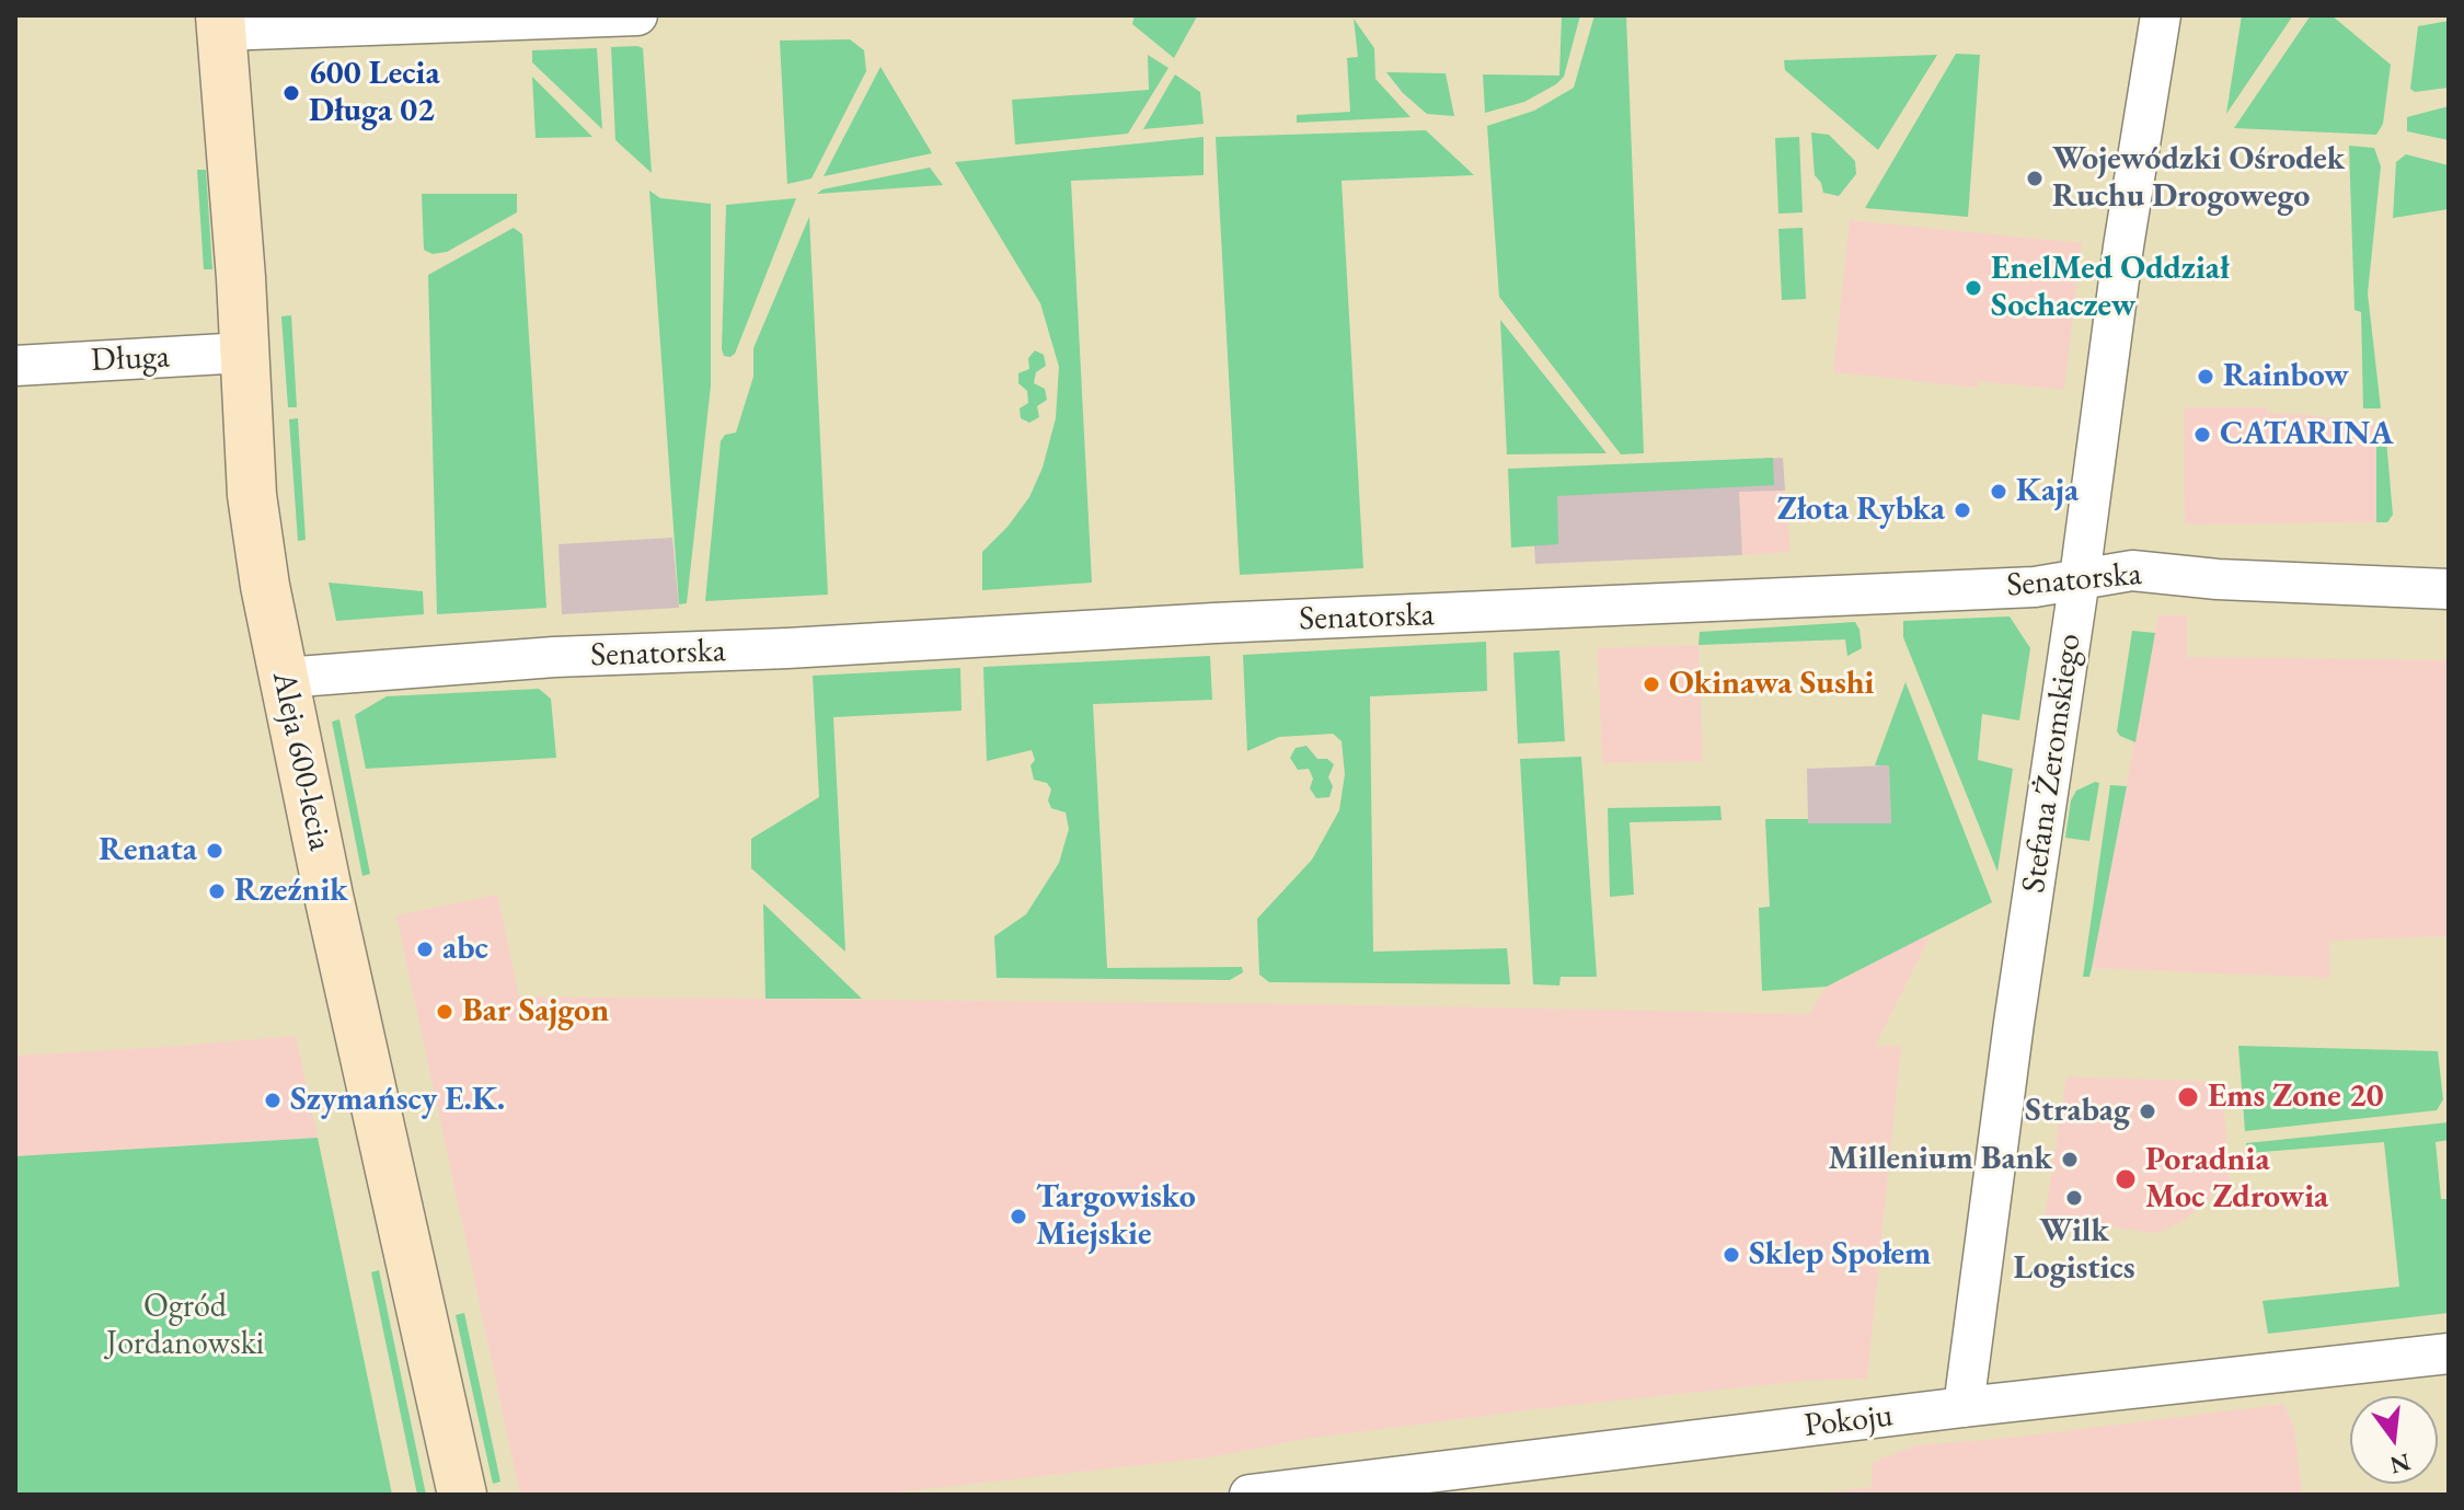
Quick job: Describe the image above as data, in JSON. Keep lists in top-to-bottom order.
{
  "streets": {
    "main road": ["Aleja 600-lecia"],
    "street": [
      "Długa",
      "Senatorska",
      "Stefana Żeromskiego",
      "Pokoju"
    ]
  },
  "crossings": [
    ["Długa", "Aleja 600-lecia"],
    ["Senatorska", "Aleja 600-lecia"],
    ["Senatorska", "Stefana Żeromskiego"],
    ["Stefana Żeromskiego", "Pokoju"]
  ],
  "parks": ["Ogród Jordanowski"],
  "places": [
    "600 Lecia Długa 02",
    "Wojewódzki Ośrodek Ruchu Drogowego",
    "EnelMed Oddział Sochaczew",
    "Rainbow",
    "CATARINA",
    "Kaja",
    "Złota Rybka",
    "Okinawa Sushi",
    "Renata",
    "Rzeźnik",
    "abc",
    "Bar Sajgon",
    "Ems Zone 20",
    "Szymańscy E.K.",
    "Strabag",
    "Millenium Bank",
    "Poradnia Moc Zdrowia",
    "Wilk Logistics",
    "Targowisko Miejskie",
    "Sklep Społem"
  ],
  "north": "bottom"
}
